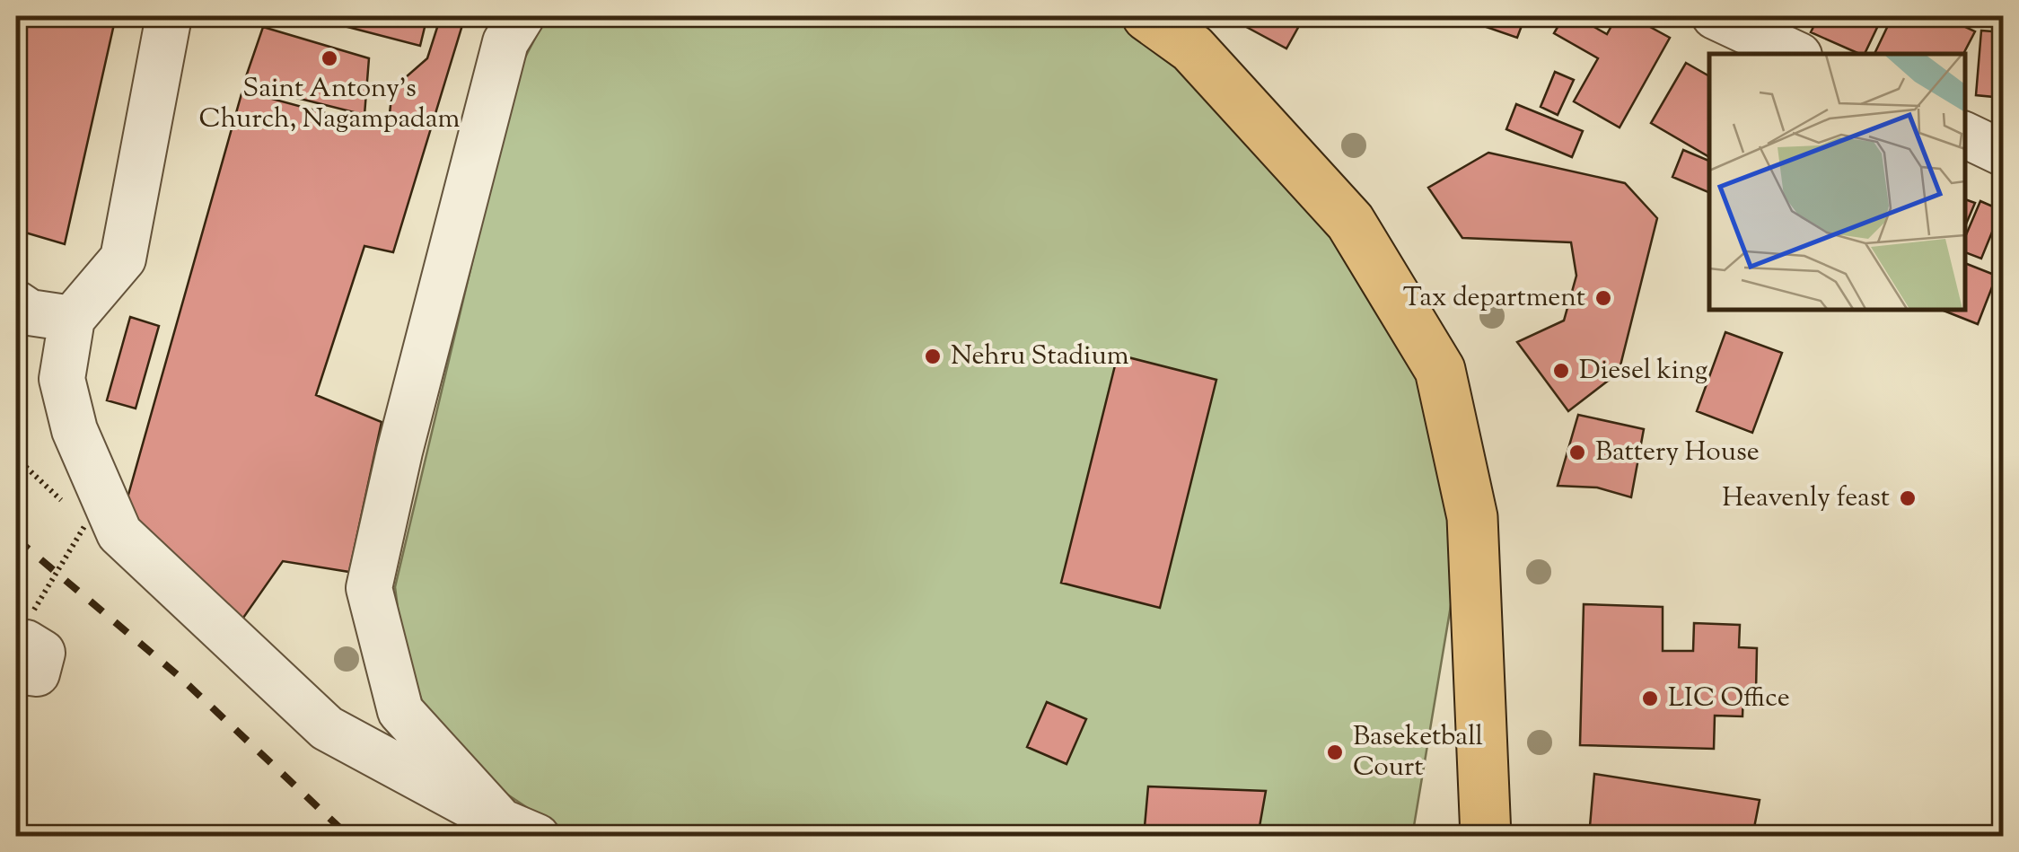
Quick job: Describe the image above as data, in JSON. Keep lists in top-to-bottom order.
{
  "places": [
    "Saint Antony's Church, Nagampadam",
    "Tax department",
    "Nehru Stadium",
    "Diesel king",
    "Battery House",
    "Heavenly feast",
    "LIC Office",
    "Baseketball Court"
  ]
}
